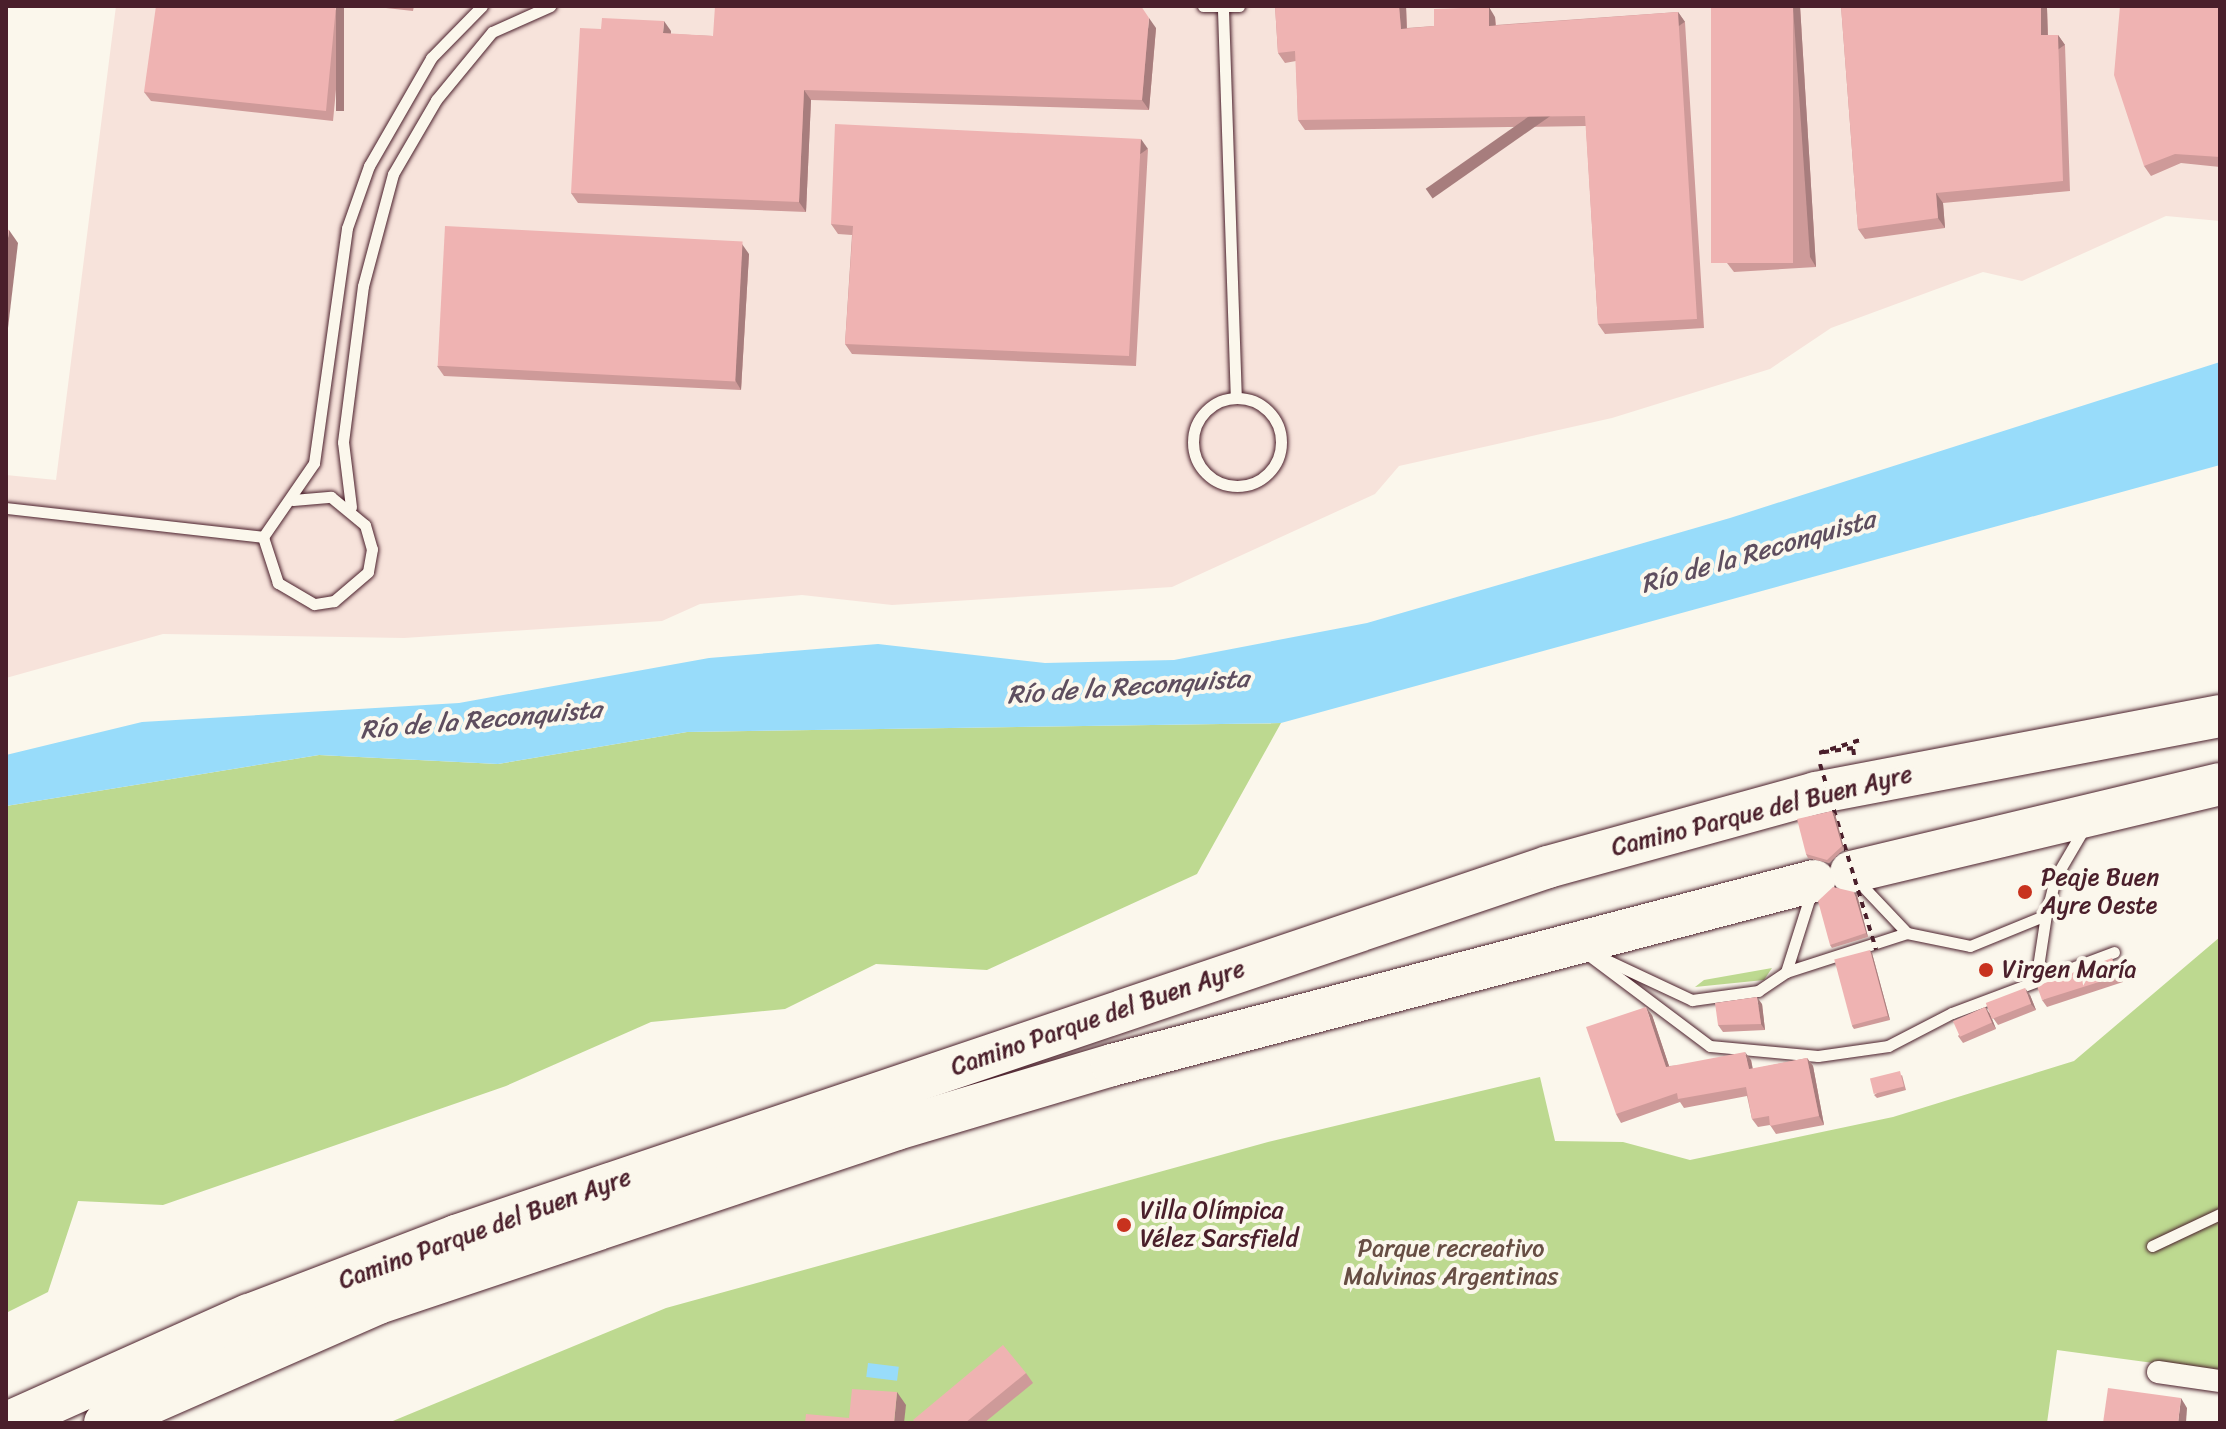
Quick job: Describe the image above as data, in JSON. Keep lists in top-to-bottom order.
{
  "streets": {
    "highway": ["Camino Parque del Buen Ayre"]
  },
  "water": ["Río de la Reconquista"],
  "parks": ["Parque recreativo Malvinas Argentinas"],
  "places": ["Peaje Buen Ayre Oeste", "Virgen María", "Villa Olímpica Vélez Sarsfield"]
}
